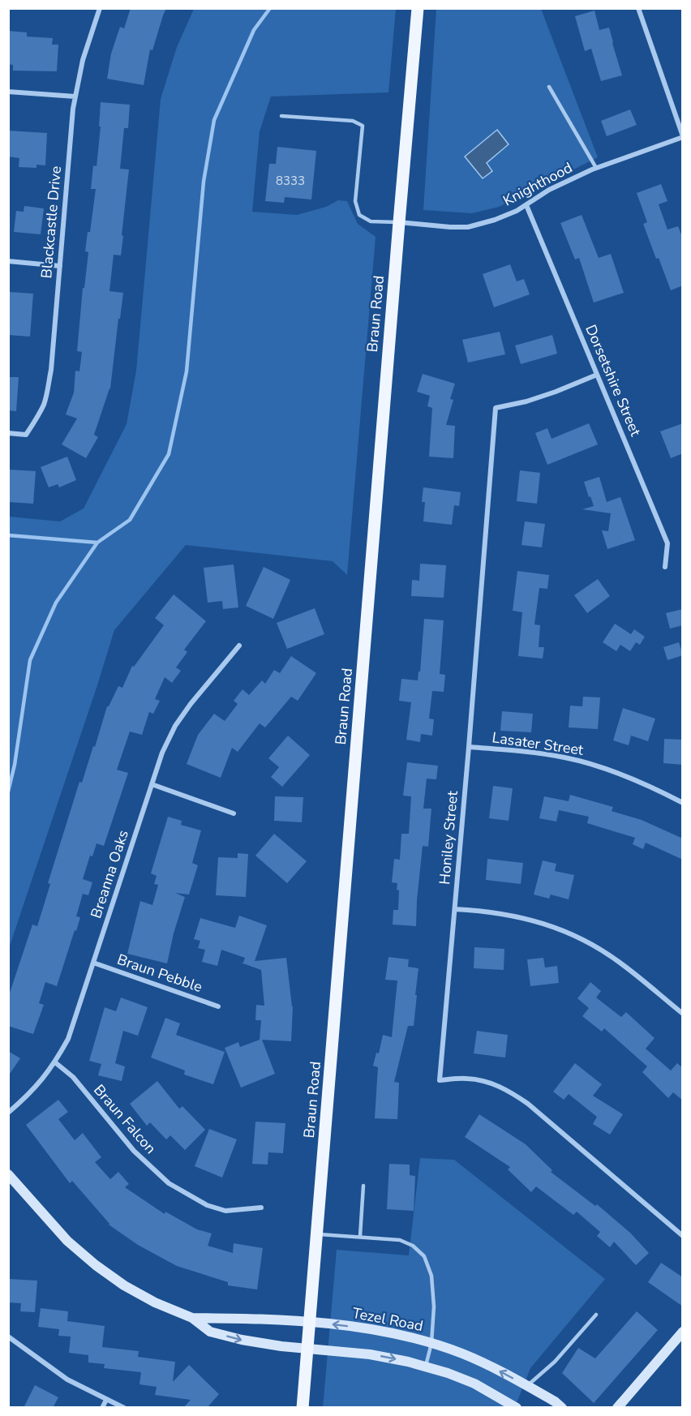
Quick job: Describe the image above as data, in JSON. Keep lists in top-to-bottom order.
{
  "streets": {
    "main road": ["Braun Road", "Tezel Road"],
    "street": [
      "Knighthood",
      "Blackcastle Drive",
      "Dorsetshire Street",
      "Lasater Street",
      "Honiley Street",
      "Breanna Oaks",
      "Braun Pebble",
      "Braun Falcon"
    ]
  },
  "crossings": [
    ["Knighthood", "Braun Road"],
    ["Knighthood", "Dorsetshire Street"],
    ["Braun Road", "Tezel Road"],
    ["Dorsetshire Street", "Honiley Street"],
    ["Lasater Street", "Honiley Street"],
    ["Breanna Oaks", "Braun Pebble"],
    ["Breanna Oaks", "Braun Falcon"]
  ],
  "house_numbers": ["8333"]
}
